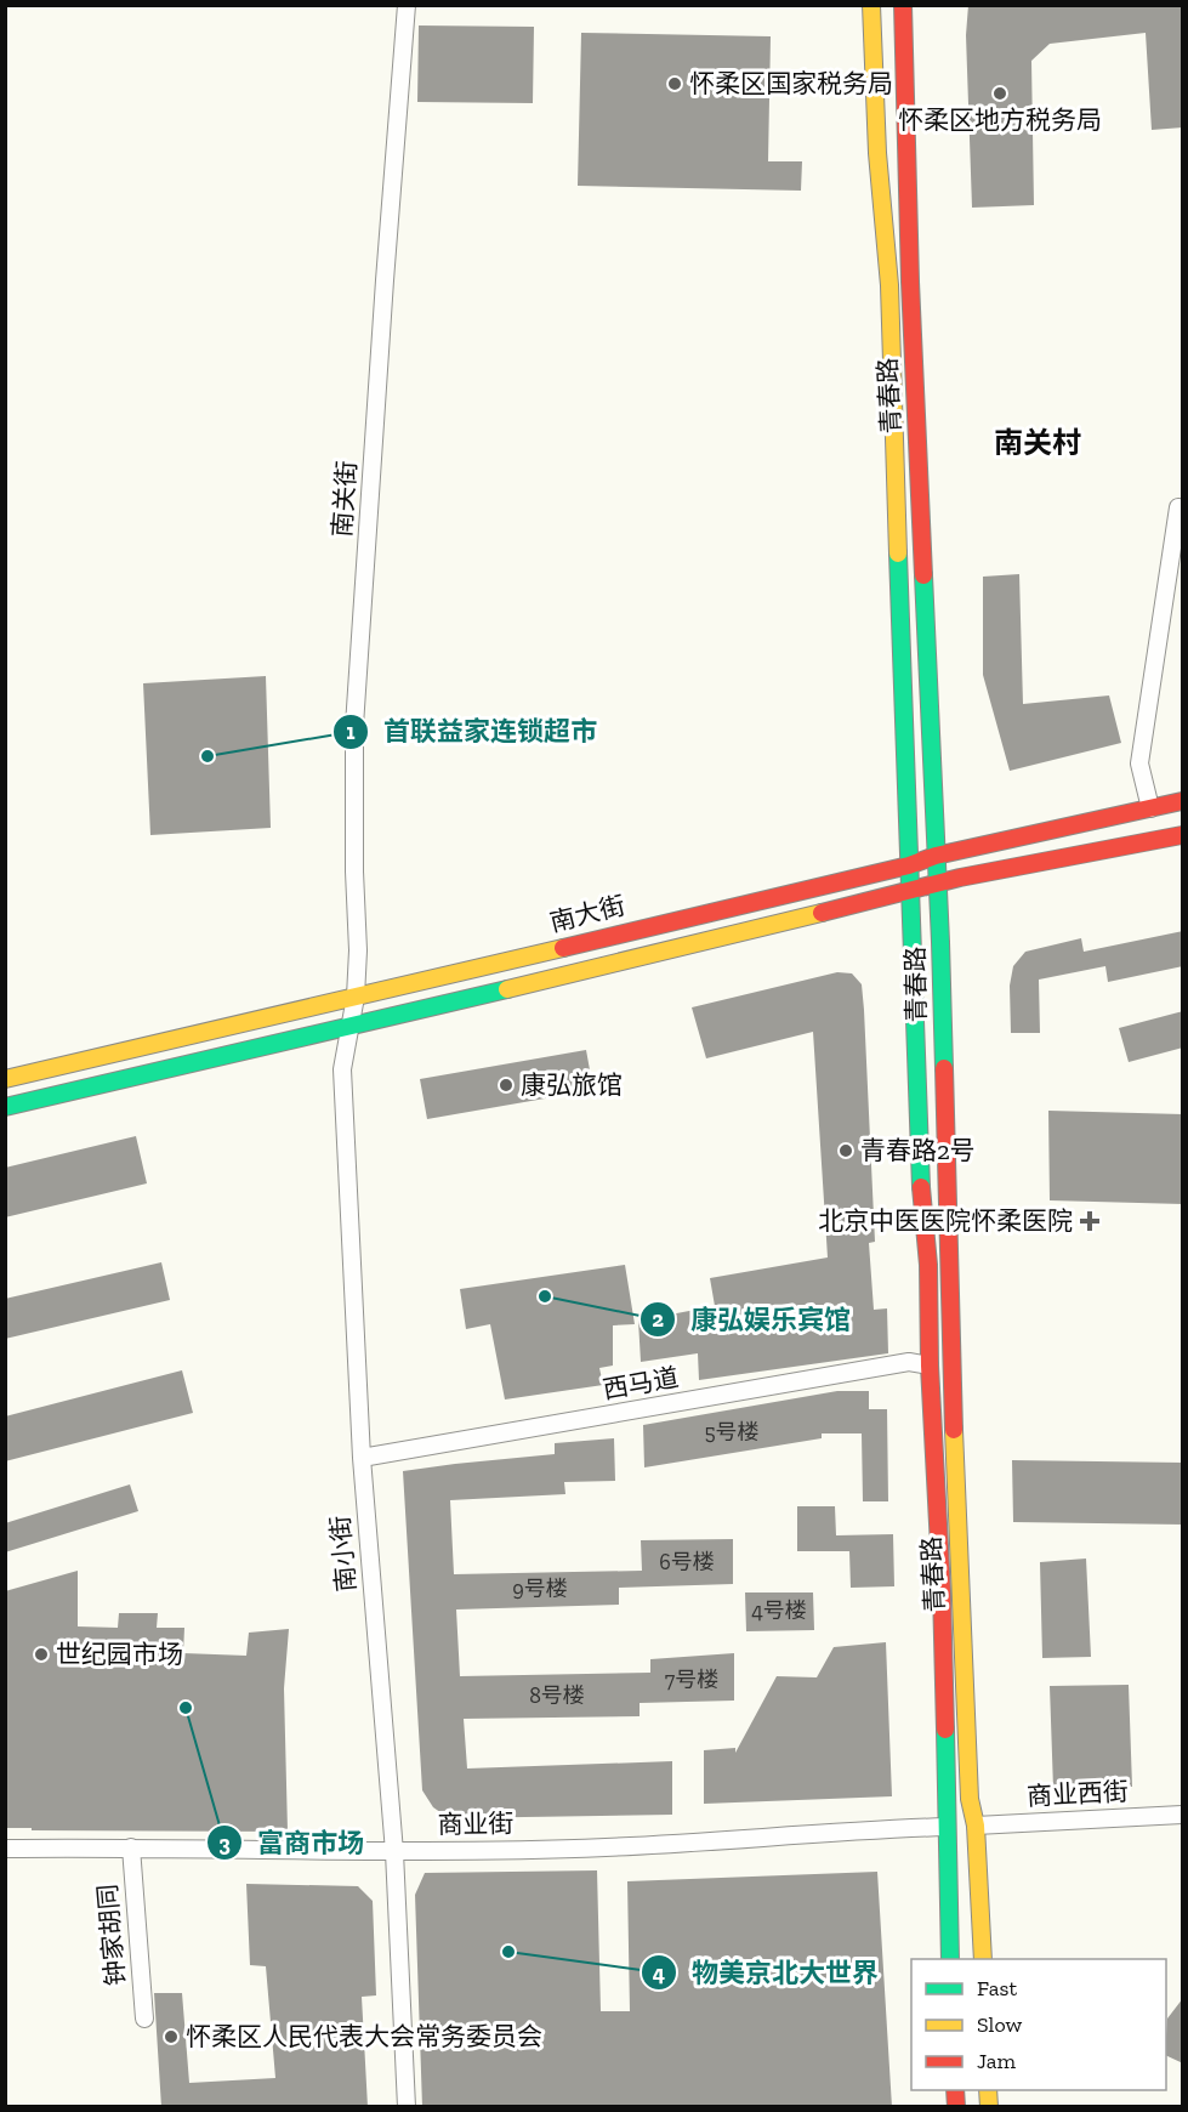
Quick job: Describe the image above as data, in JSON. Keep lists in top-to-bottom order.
{
  "streets": {
    "main road": ["青春路", "南大街"],
    "street": [
      "南关街",
      "西马道",
      "南小街",
      "商业西街",
      "商业街",
      "钟家胡同"
    ]
  },
  "crossings": [
    ["青春路", "南大街"],
    ["青春路", "西马道"],
    ["青春路", "商业西街"],
    ["青春路", "商业街"],
    ["南关街", "南大街"],
    ["南关街", "南小街"],
    ["南大街", "南小街"],
    ["西马道", "南小街"],
    ["南小街", "商业街"],
    ["商业街", "钟家胡同"]
  ],
  "districts": ["南关村"],
  "places": {
    "other": [
      "怀柔区国家税务局",
      "怀柔区地方税务局",
      "首联益家连锁超市",
      "康弘旅馆",
      "青春路2号",
      "康弘娱乐宾馆",
      "世纪园市场",
      "富商市场",
      "物美京北大世界",
      "怀柔区人民代表大会常务委员会"
    ],
    "health": ["北京中医医院怀柔医院"]
  },
  "house_numbers": [
    "5号楼",
    "6号楼",
    "9号楼",
    "4号楼",
    "7号楼",
    "8号楼"
  ],
  "legend": ["Fast", "Slow", "Jam"]
}
